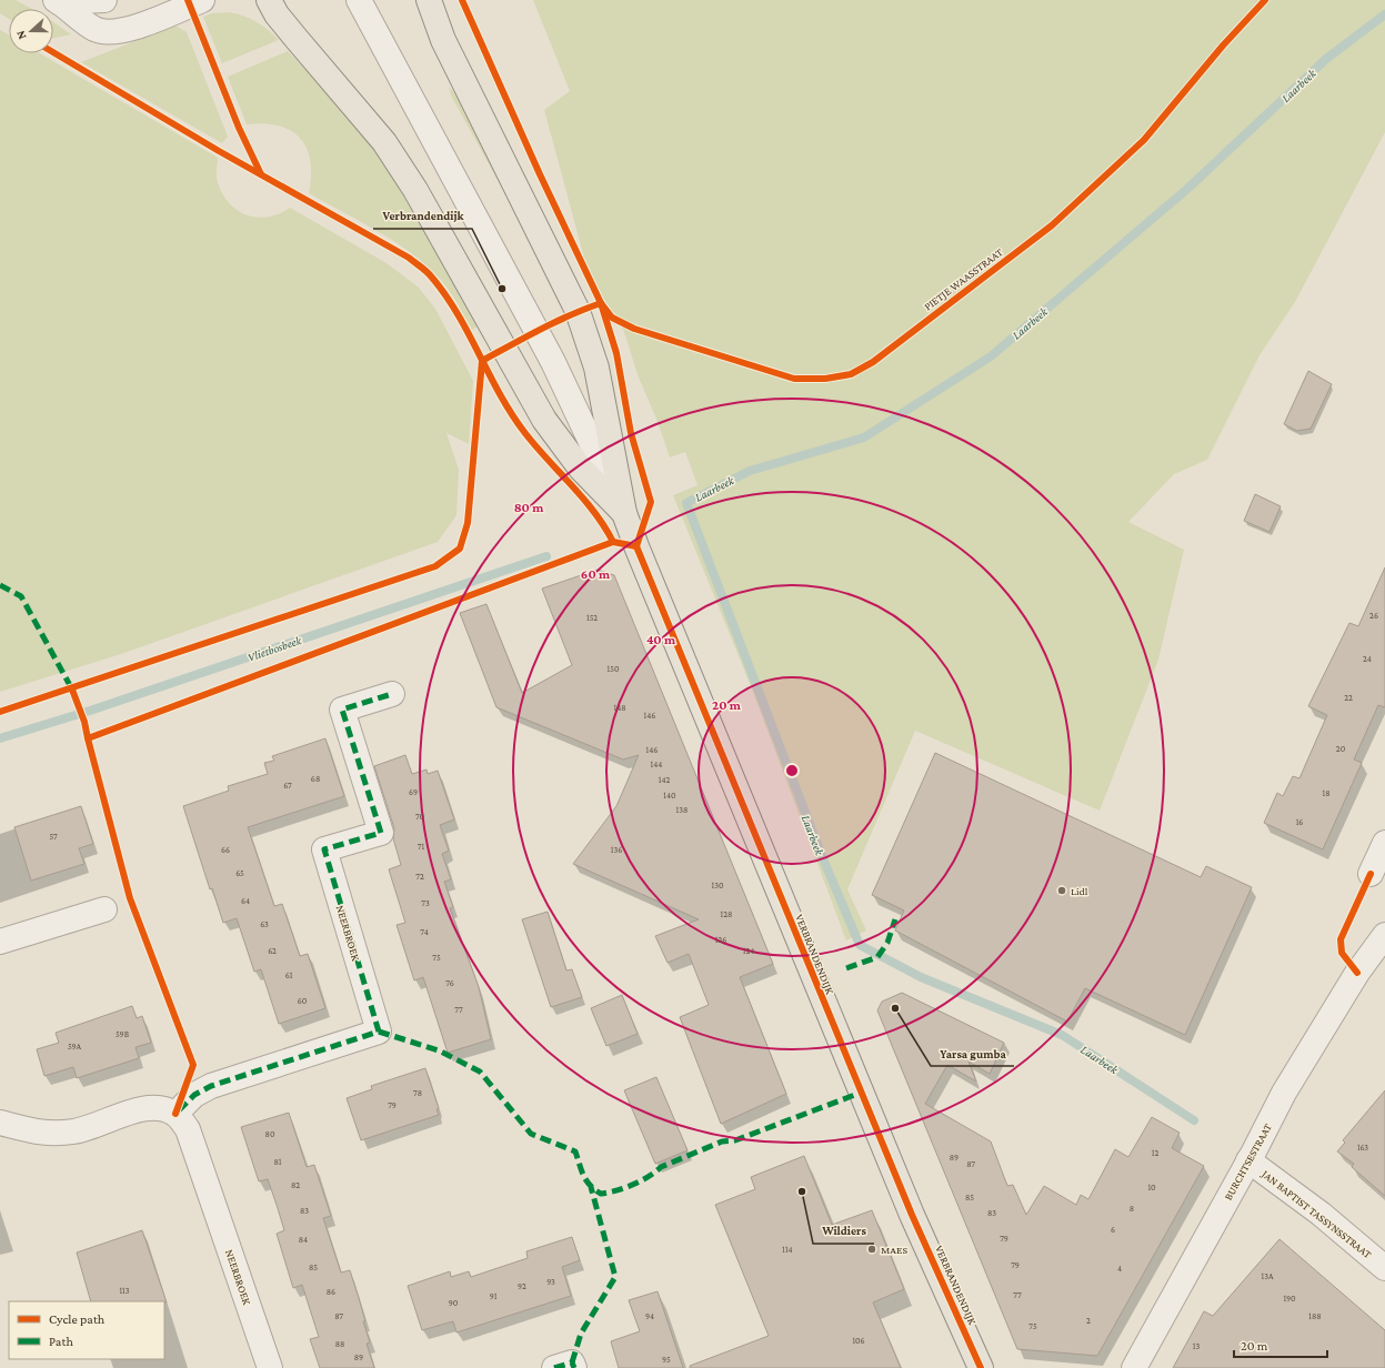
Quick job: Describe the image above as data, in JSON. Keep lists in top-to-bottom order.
{
  "streets": {
    "main road": ["VERBRANDENDIJK"],
    "street": ["NEERBROEK", "BURCHTSESTRAAT", "JAN BAPTIST TASSYNSSTRAAT"],
    "cycle path": ["PIETJE WAASSTRAAT"]
  },
  "crossings": [
    ["BURCHTSESTRAAT", "JAN BAPTIST TASSYNSSTRAAT"]
  ],
  "water": ["Laarbeek", "Vlietbosbeek"],
  "places": [
    "Verbrandendijk",
    "Lidl",
    "Yarsa gumba",
    "Wildiers",
    "MAES"
  ],
  "house_numbers": [
    "26",
    "152",
    "24",
    "150",
    "22",
    "148",
    "146",
    "20",
    "146",
    "144",
    "68",
    "142",
    "67",
    "69",
    "18",
    "140",
    "138",
    "70",
    "16",
    "57",
    "71",
    "66",
    "136",
    "65",
    "72",
    "130",
    "64",
    "73",
    "128",
    "63",
    "74",
    "126",
    "62",
    "124",
    "75",
    "61",
    "76",
    "60",
    "77",
    "59B",
    "59A",
    "78",
    "79",
    "80",
    "163",
    "12",
    "89",
    "81",
    "87",
    "82",
    "10",
    "85",
    "8",
    "83",
    "83",
    "6",
    "79",
    "84",
    "114",
    "79",
    "85",
    "4",
    "13A",
    "93",
    "92",
    "113",
    "86",
    "77",
    "91",
    "190",
    "90",
    "87",
    "94",
    "188",
    "2",
    "75",
    "106",
    "88",
    "13",
    "89",
    "95"
  ],
  "legend": ["Cycle path", "Path"],
  "scale_bar": "20 m",
  "north": "left",
  "rings": [
    "80 m",
    "60 m",
    "40 m",
    "20 m"
  ]
}
